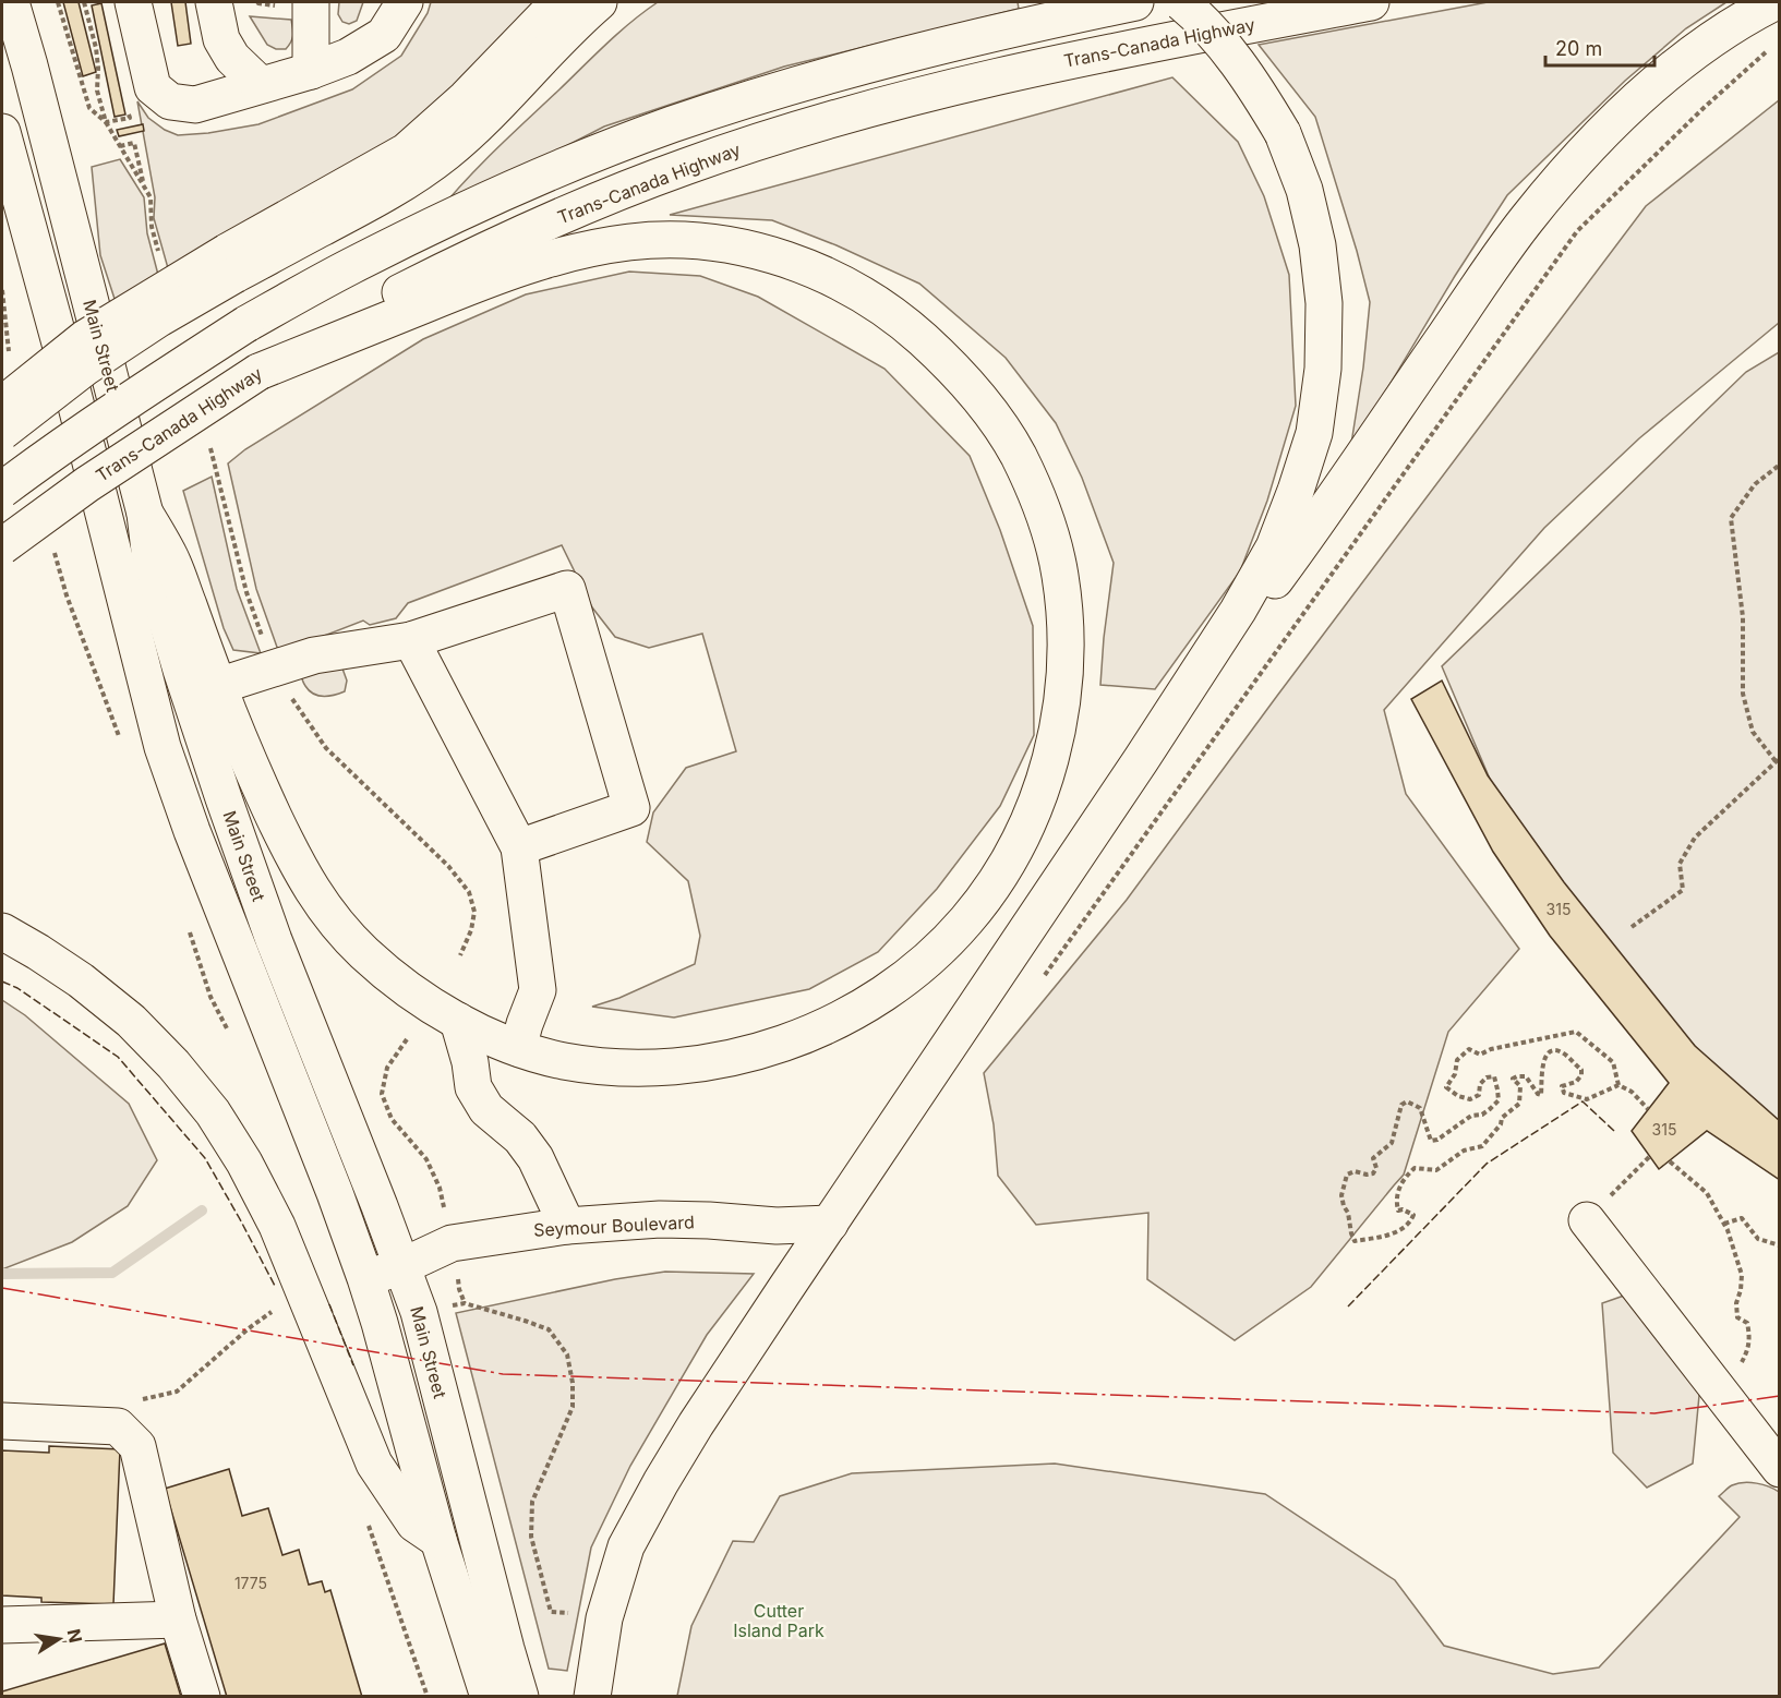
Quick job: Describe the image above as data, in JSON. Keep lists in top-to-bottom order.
{
  "streets": {
    "main road": ["Trans-Canada Highway", "Main Street", "Seymour Boulevard"]
  },
  "crossings": [
    ["Main Street", "Seymour Boulevard"]
  ],
  "parks": ["Cutter Island Park"],
  "house_numbers": ["315", "315", "1775"],
  "scale_bar": "20 m",
  "north": "right"
}
